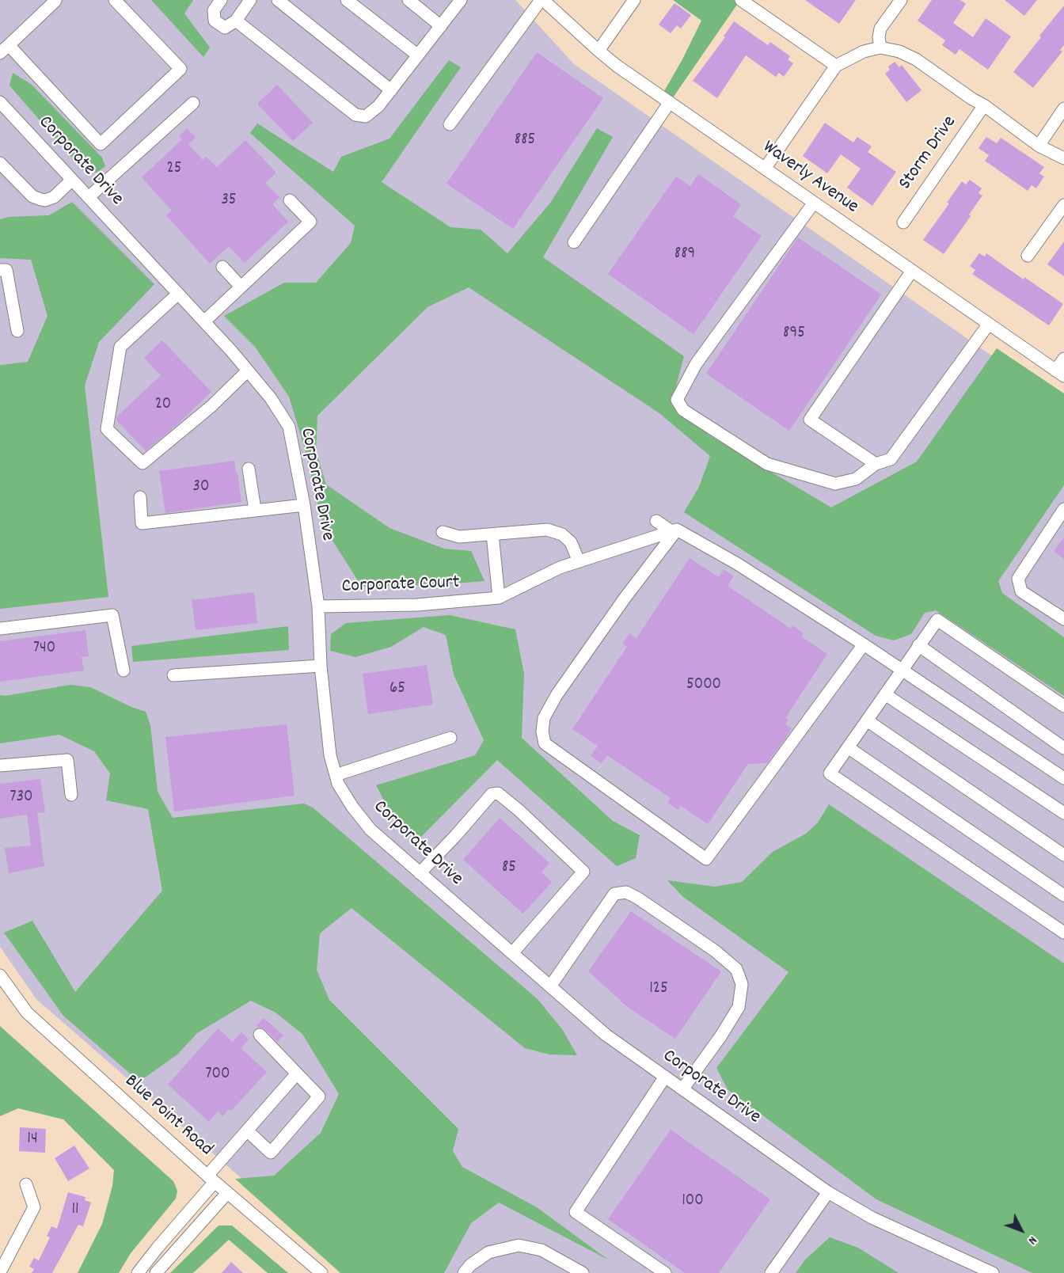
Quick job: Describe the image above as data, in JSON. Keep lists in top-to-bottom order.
{
  "streets": {
    "street": [
      "Storm Drive",
      "Corporate Drive",
      "Waverly Avenue",
      "Corporate Court",
      "Blue Point Road"
    ]
  },
  "crossings": [
    ["Corporate Drive", "Corporate Court"]
  ],
  "house_numbers": [
    "885",
    "25",
    "35",
    "889",
    "895",
    "20",
    "30",
    "740",
    "5000",
    "65",
    "730",
    "85",
    "125",
    "700",
    "14",
    "100",
    "11"
  ],
  "north": "bottom right"
}
